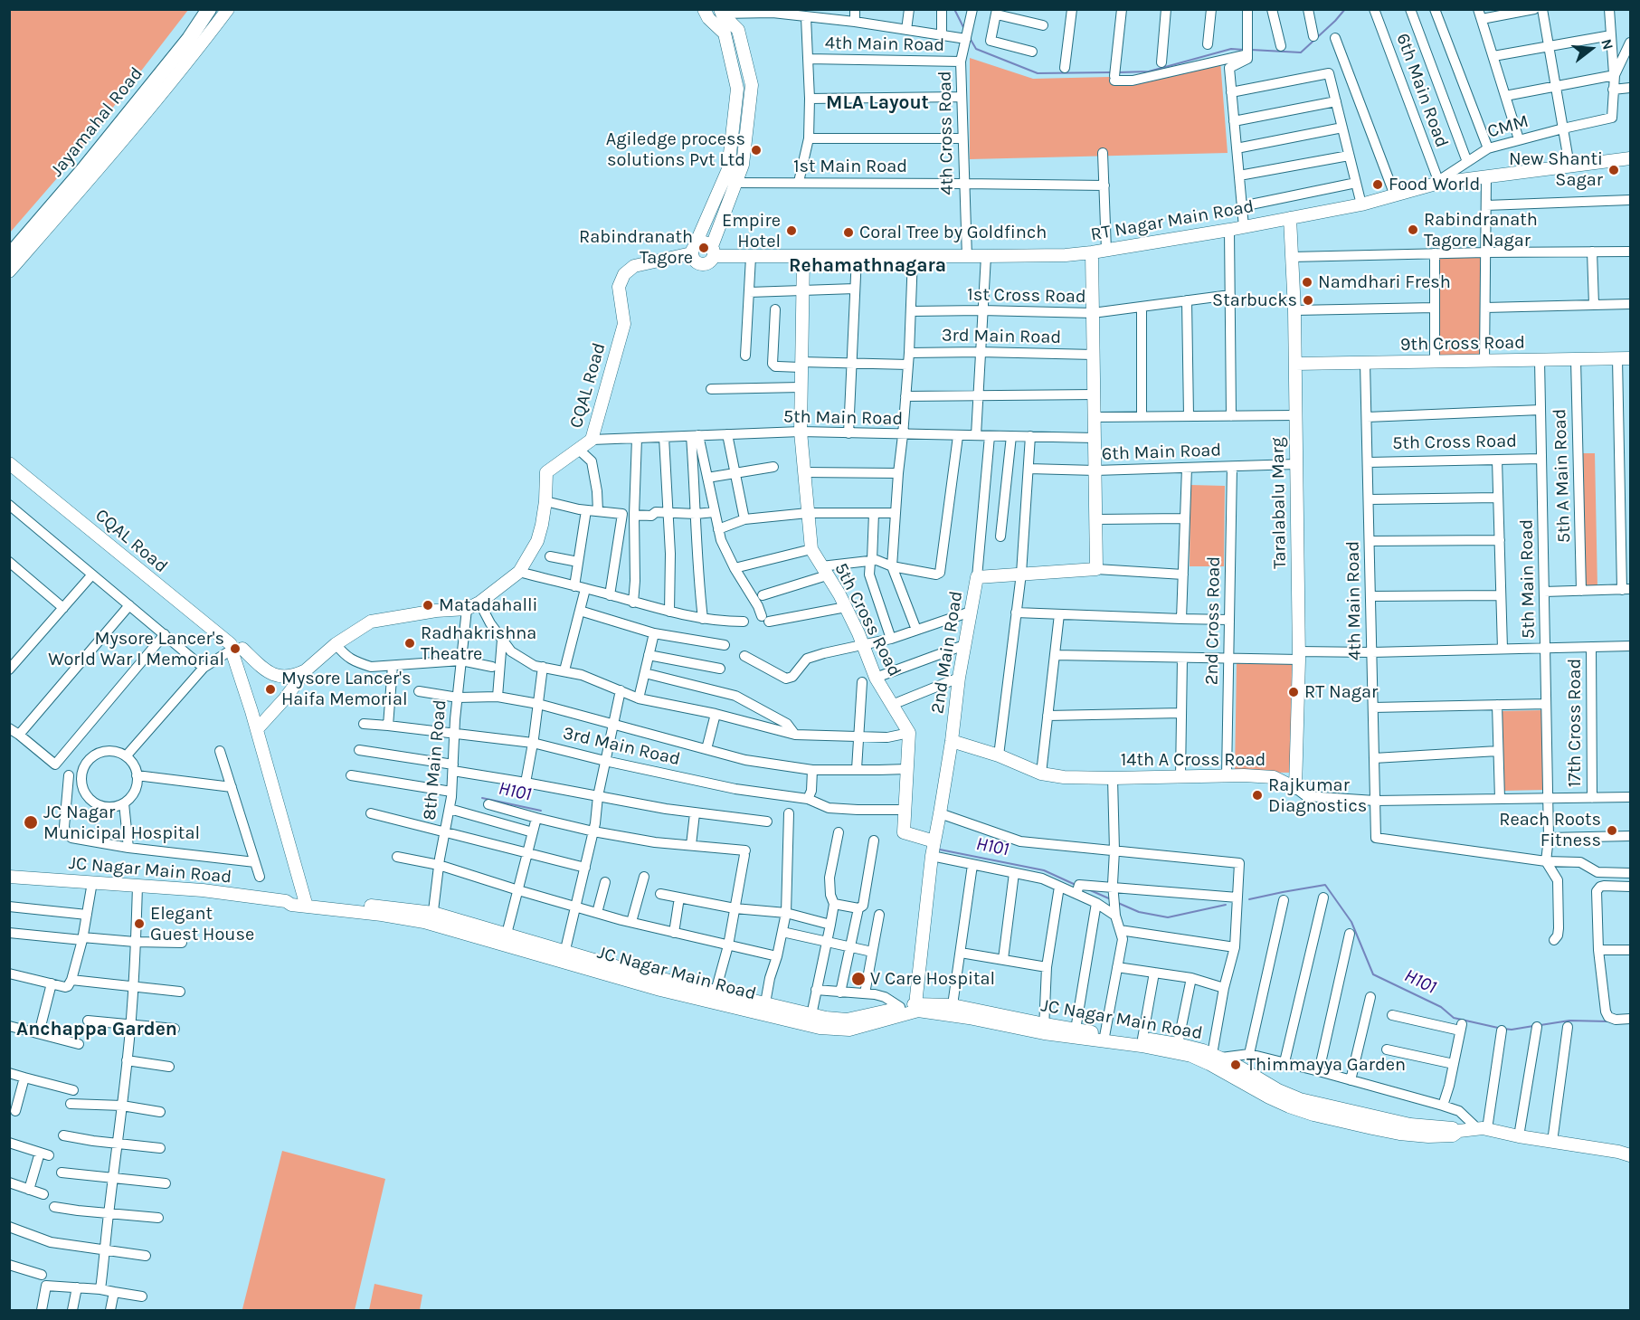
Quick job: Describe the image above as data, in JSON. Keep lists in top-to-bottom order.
{
  "streets": {
    "main road": ["Jayamahal Road"],
    "street": [
      "4th Main Road",
      "6th Main Road",
      "CMM",
      "4th Cross Road",
      "1st Main Road",
      "RT Nagar Main Road",
      "1st Cross Road",
      "3rd Main Road",
      "9th Cross Road",
      "CQAL Road",
      "5th Main Road",
      "5th Cross Road",
      "5th A Main Road",
      "Taralabalu Marg",
      "2nd Cross Road",
      "2nd Main Road",
      "17th Cross Road",
      "8th Main Road",
      "14th A Cross Road",
      "JC Nagar Main Road"
    ]
  },
  "crossings": [
    ["4th Main Road", "4th Cross Road"],
    ["4th Main Road", "9th Cross Road"],
    ["4th Main Road", "5th Main Road"],
    ["4th Main Road", "5th Cross Road"],
    ["4th Main Road", "14th A Cross Road"],
    ["6th Main Road", "CMM"],
    ["6th Main Road", "RT Nagar Main Road"],
    ["6th Main Road", "Taralabalu Marg"],
    ["6th Main Road", "2nd Cross Road"],
    ["CMM", "RT Nagar Main Road"],
    ["4th Cross Road", "1st Main Road"],
    ["4th Cross Road", "RT Nagar Main Road"],
    ["RT Nagar Main Road", "CQAL Road"],
    ["RT Nagar Main Road", "5th Cross Road"],
    ["RT Nagar Main Road", "Taralabalu Marg"],
    ["3rd Main Road", "8th Main Road"],
    ["9th Cross Road", "5th Main Road"],
    ["9th Cross Road", "5th A Main Road"],
    ["9th Cross Road", "Taralabalu Marg"],
    ["CQAL Road", "5th Main Road"],
    ["CQAL Road", "8th Main Road"],
    ["5th Main Road", "5th Cross Road"],
    ["5th Main Road", "14th A Cross Road"],
    ["Taralabalu Marg", "14th A Cross Road"],
    ["2nd Cross Road", "14th A Cross Road"],
    ["2nd Main Road", "14th A Cross Road"],
    ["2nd Main Road", "JC Nagar Main Road"],
    ["17th Cross Road", "14th A Cross Road"],
    ["8th Main Road", "JC Nagar Main Road"]
  ],
  "districts": ["MLA Layout", "Rehamathnagara", "Anchappa Garden"],
  "water": ["H101"],
  "places": [
    "Agiledge process solutions Pvt Ltd",
    "New Shanti Sagar",
    "Food World",
    "Rabindranath Tagore Nagar",
    "Empire Hotel",
    "Coral Tree by Goldfinch",
    "Rabindranath Tagore",
    "Namdhari Fresh",
    "Starbucks",
    "Matadahalli",
    "Radhakrishna Theatre",
    "Mysore Lancer's World War I Memorial",
    "Mysore Lancer's Haifa Memorial",
    "RT Nagar",
    "Rajkumar Diagnostics",
    "JC Nagar Municipal Hospital",
    "Reach Roots Fitness",
    "Elegant Guest House",
    "V Care Hospital",
    "Thimmayya Garden"
  ],
  "north": "right"
}
